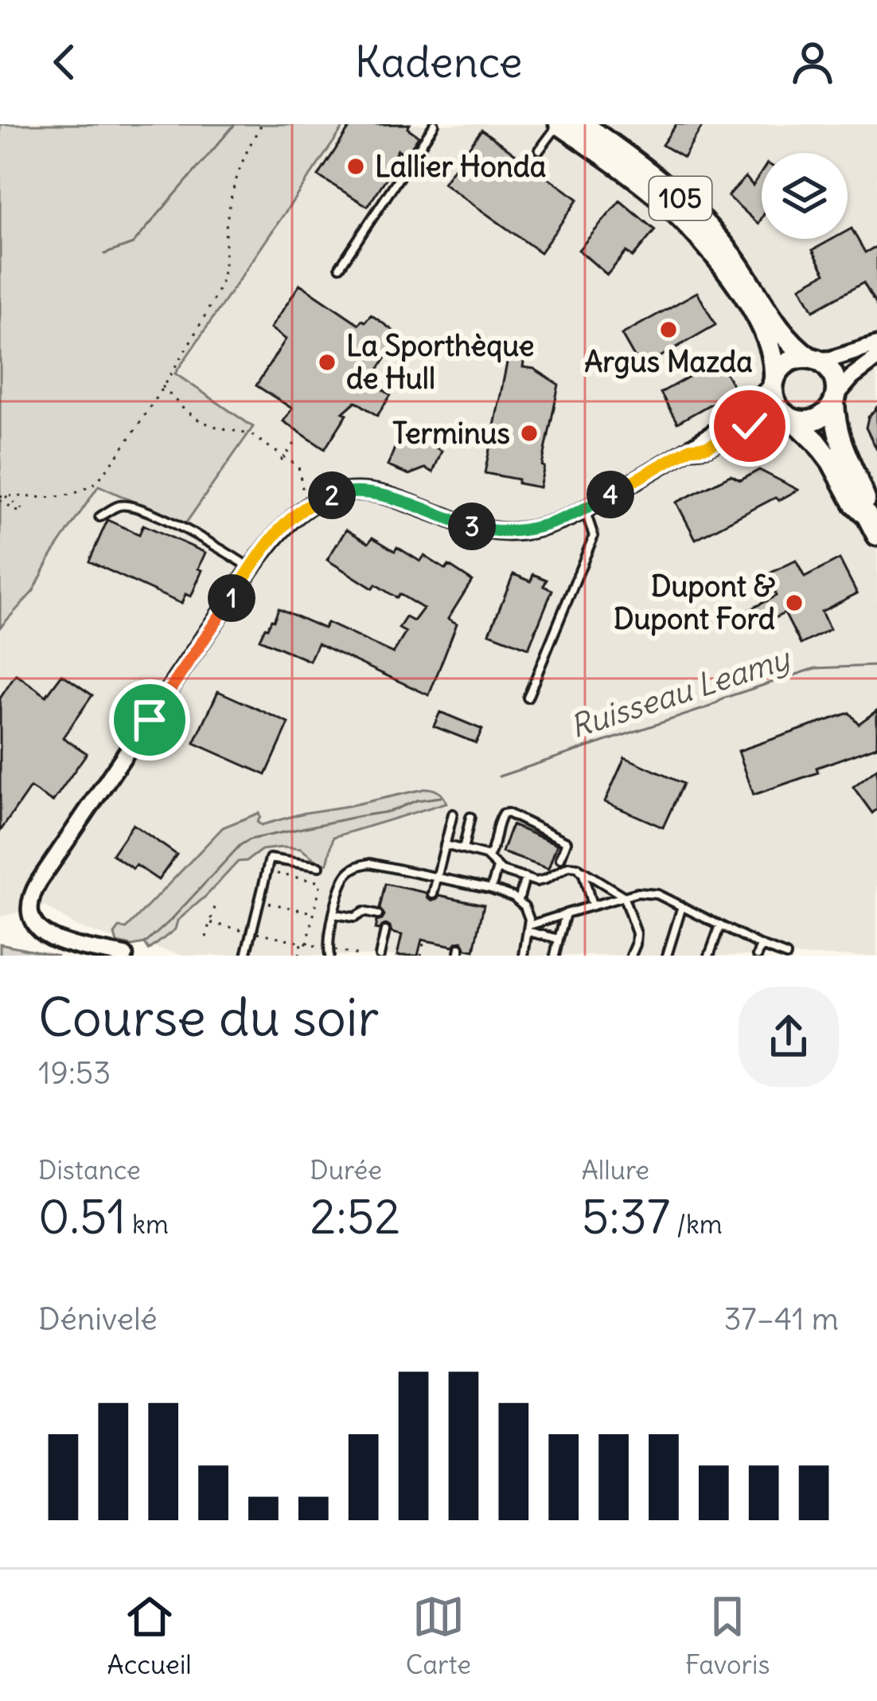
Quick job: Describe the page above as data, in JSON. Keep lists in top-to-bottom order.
{
  "streets": {
    "main road": ["105"]
  },
  "water": ["Ruisseau Leamy"],
  "places": [
    "Lallier Honda",
    "Argus Mazda",
    "La Sporthèque de Hull",
    "Terminus",
    "Dupont & Dupont Ford"
  ],
  "page": {
    "header": "Kadence",
    "pins": [
      "4",
      "2",
      "3",
      "1"
    ],
    "heading": ["Course du soir", "19:53"],
    "stats": [
      ["Distance", "0.51 km"],
      ["Durée", "2:52"],
      ["Allure", "5:37 /km"]
    ],
    "chart": ["Dénivelé", "37–41 m"],
    "tabs": ["Accueil", "Carte", "Favoris"]
  }
}
